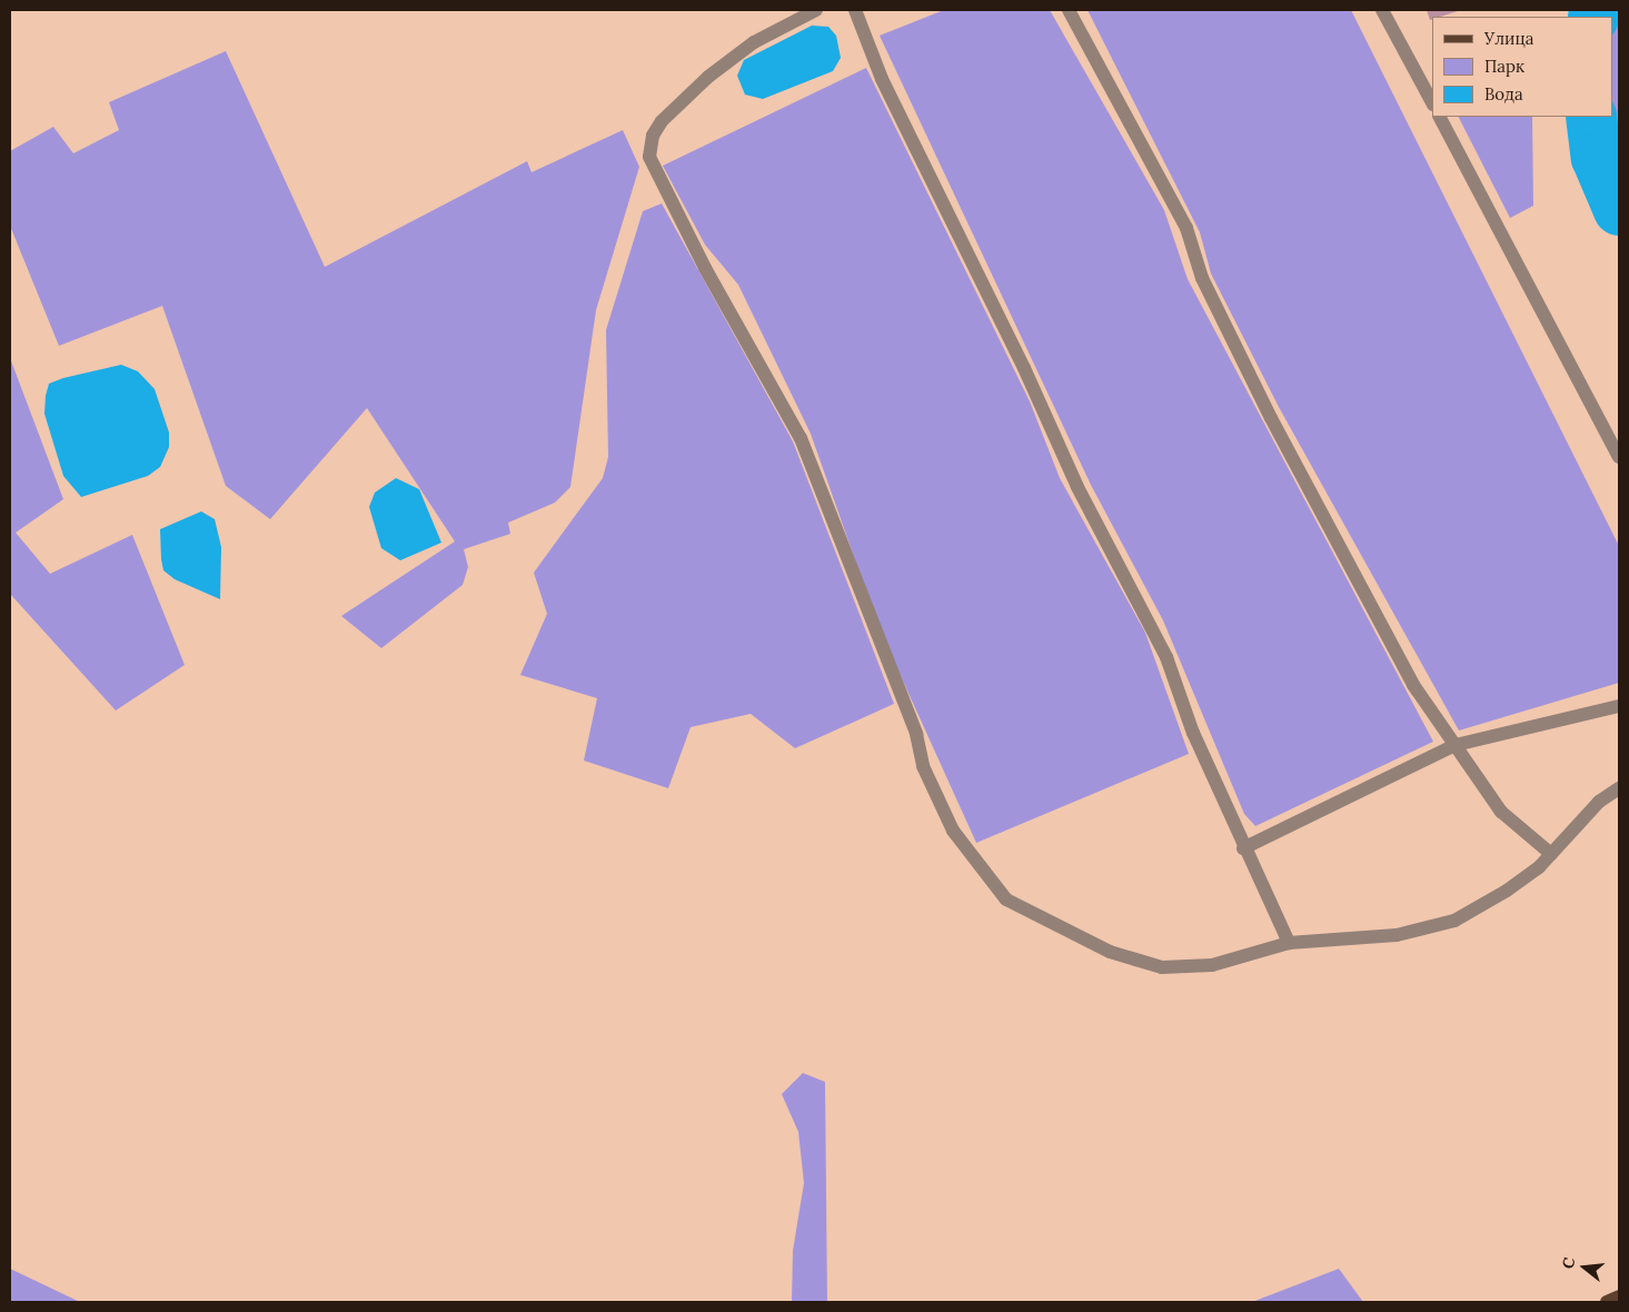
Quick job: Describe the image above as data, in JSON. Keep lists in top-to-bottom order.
{
  "legend": ["Улица", "Парк", "Вода"],
  "north": "left"
}
